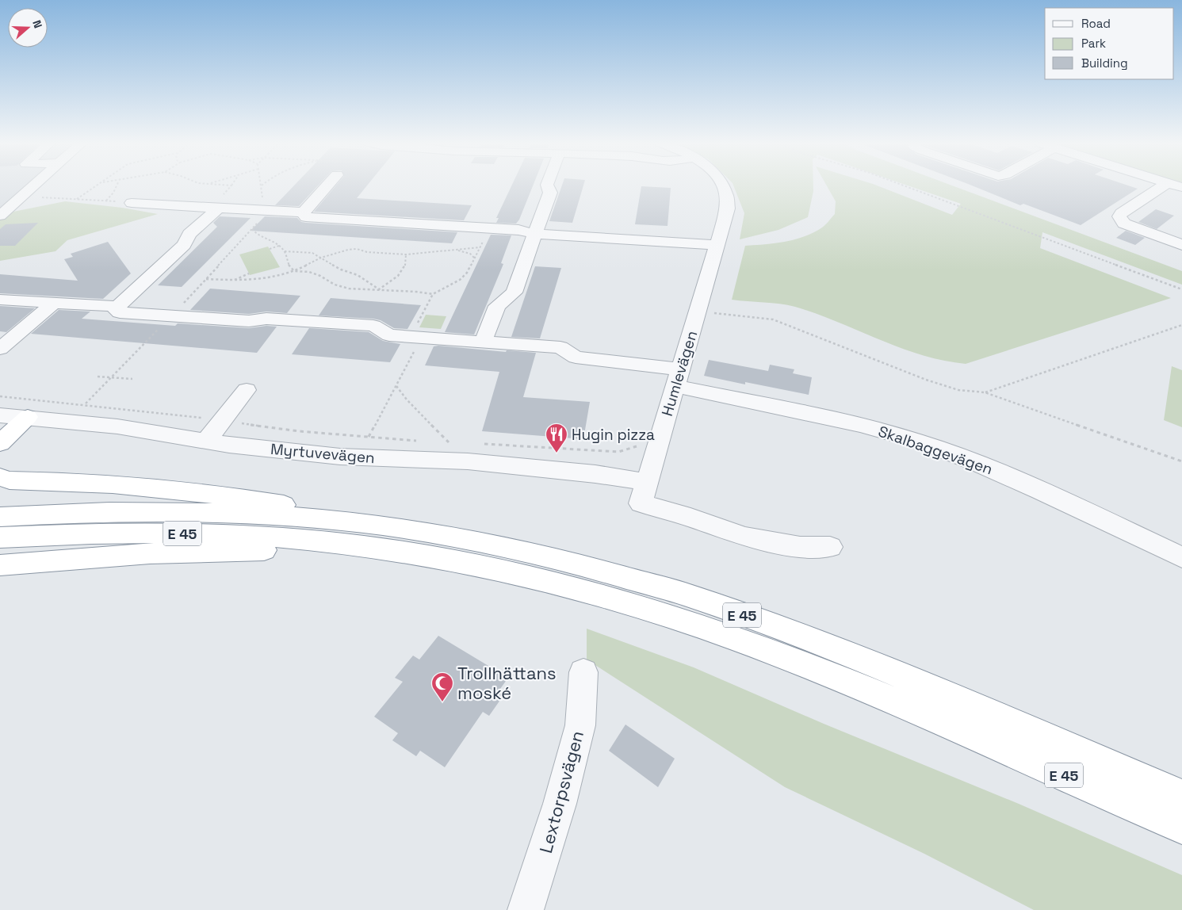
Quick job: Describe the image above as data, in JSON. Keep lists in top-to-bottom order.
{
  "streets": {
    "highway": ["E 45"],
    "street": [
      "Humlevägen",
      "Skalbaggevägen",
      "Myrtuvevägen",
      "Lextorpsvägen"
    ]
  },
  "crossings": [
    ["Humlevägen", "Skalbaggevägen"],
    ["Humlevägen", "Myrtuvevägen"]
  ],
  "places": {
    "restaurant": ["Hugin pizza"],
    "mosque": ["Trollhättans moské"]
  },
  "legend": ["Road", "Park", "Building"],
  "north": "right"
}
